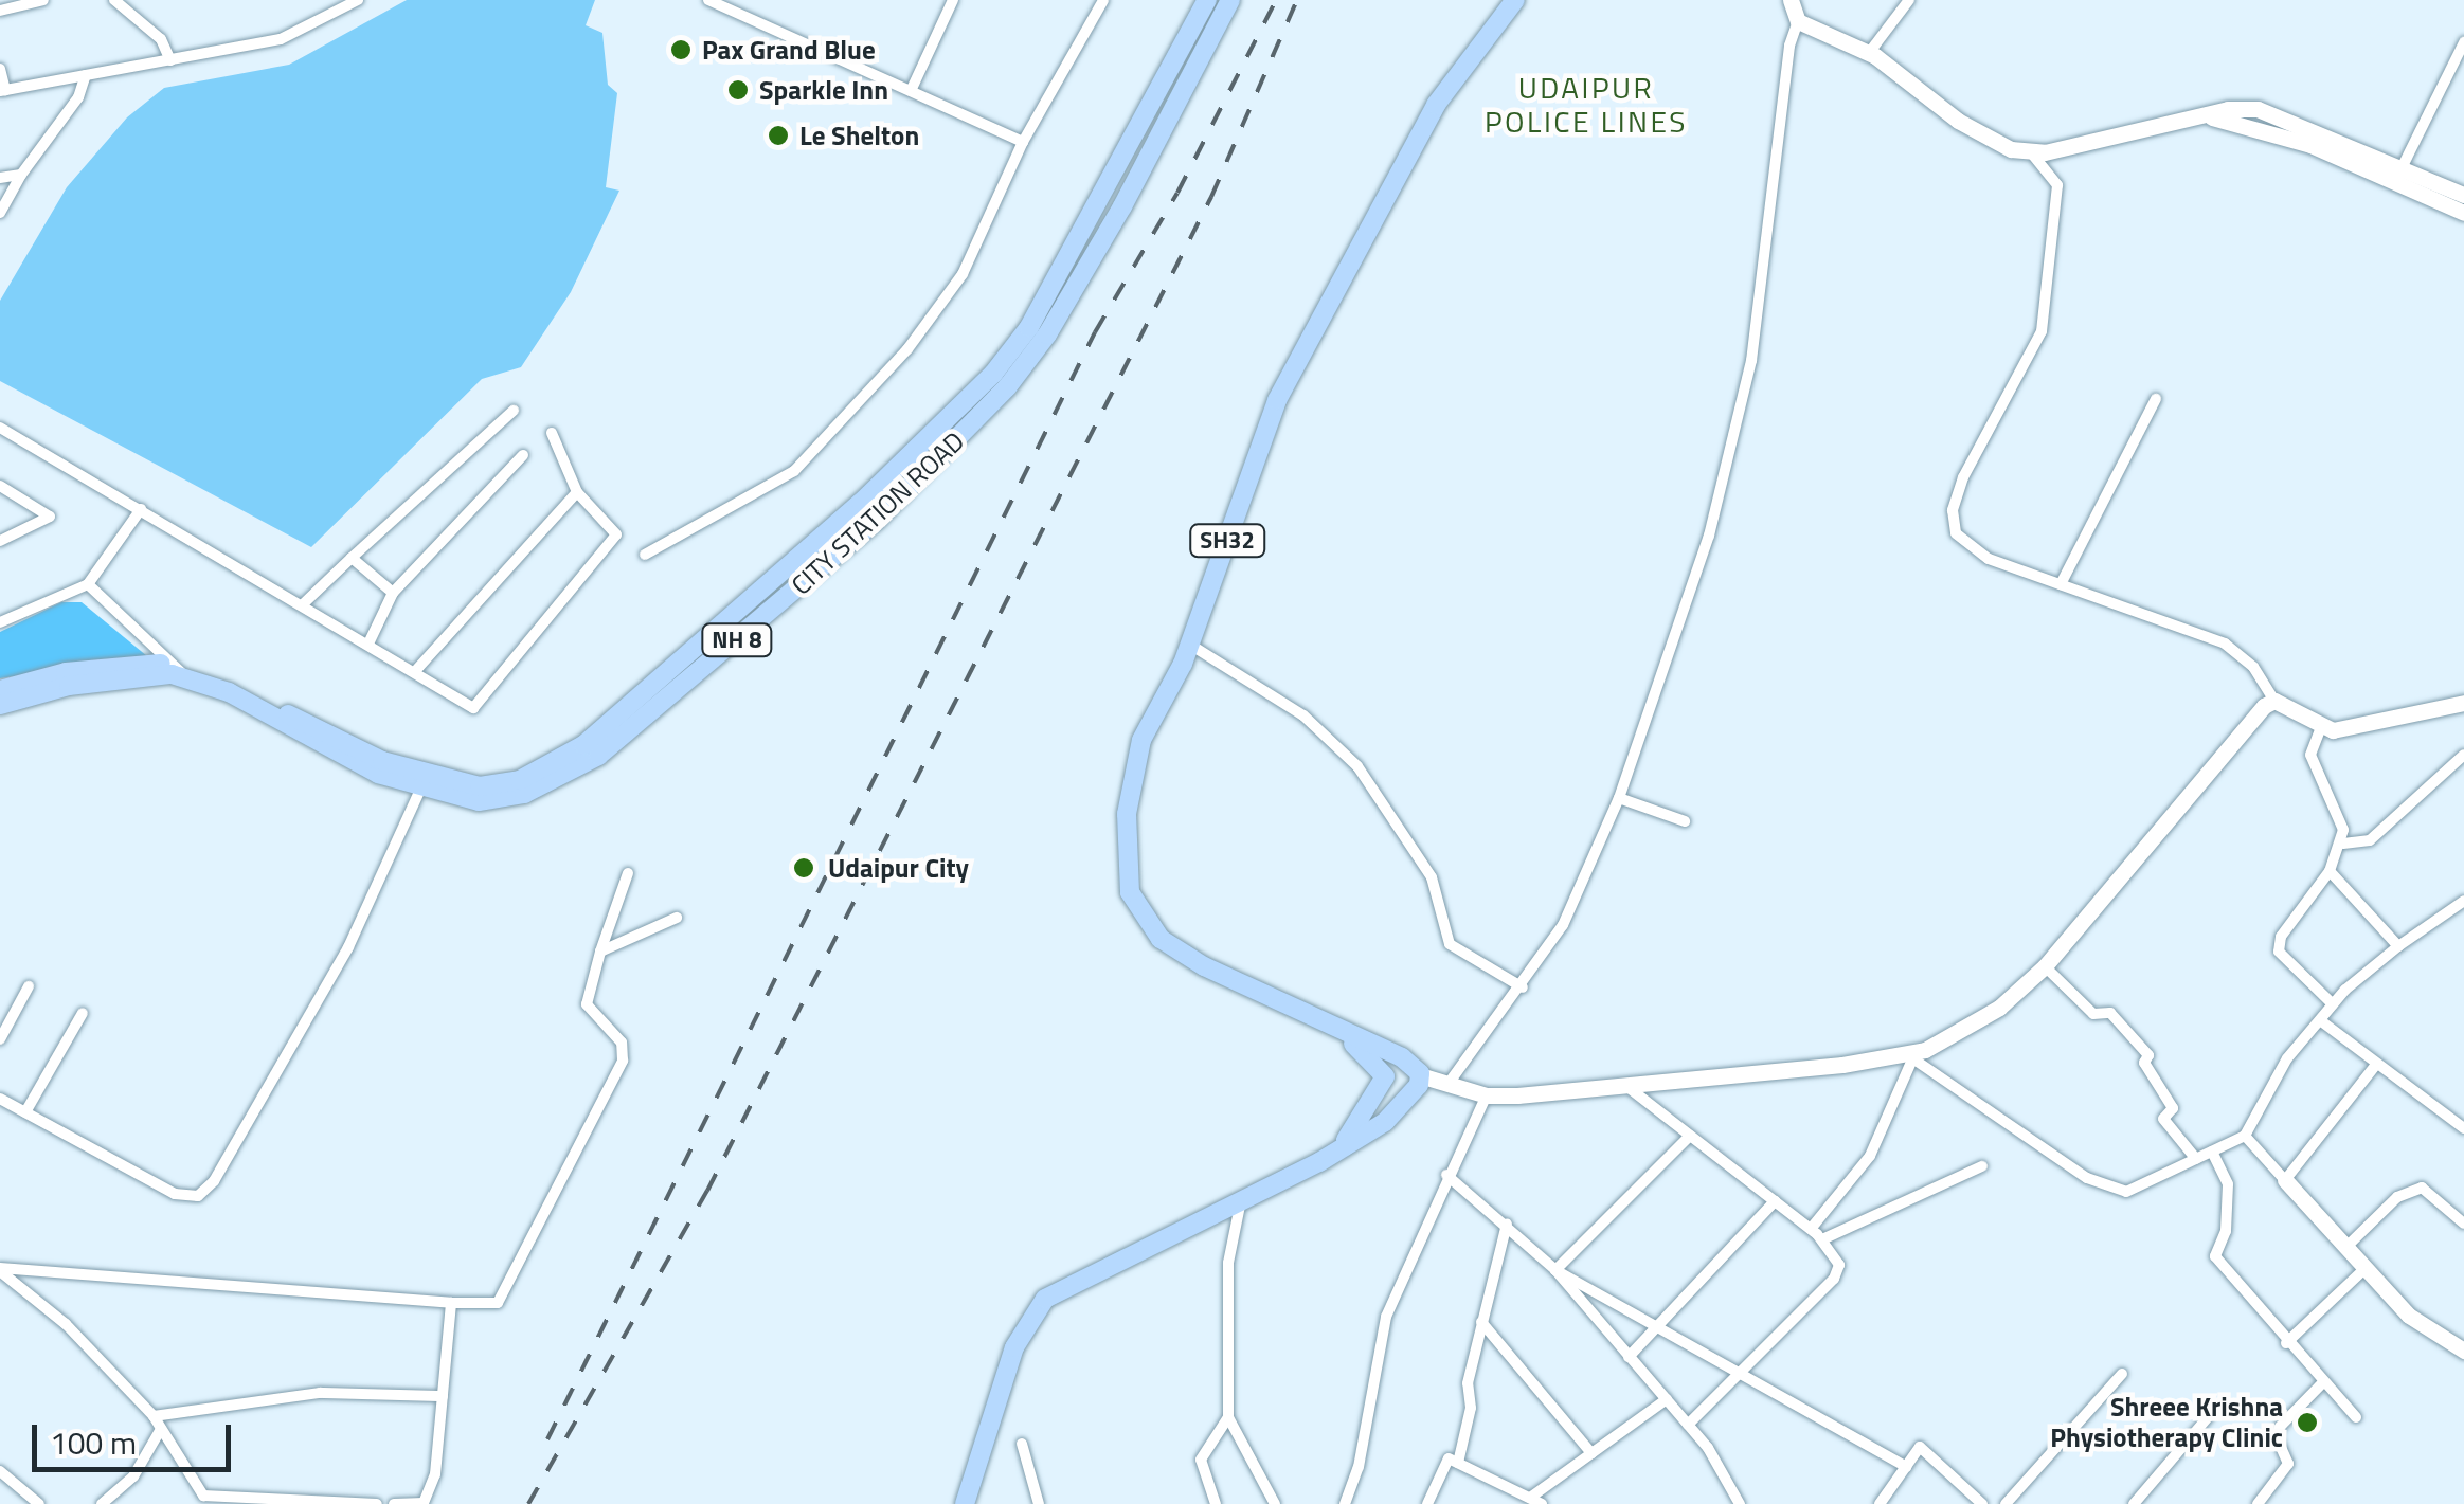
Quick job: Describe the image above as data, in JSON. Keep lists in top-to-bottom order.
{
  "streets": {
    "main road": ["CITY STATION ROAD", "SH32", "NH 8"]
  },
  "districts": ["UDAIPUR POLICE LINES"],
  "places": [
    "Pax Grand Blue",
    "Sparkle Inn",
    "Le Shelton",
    "Udaipur City",
    "Shreee Krishna Physiotherapy Clinic"
  ],
  "scale_bar": "100 m"
}
